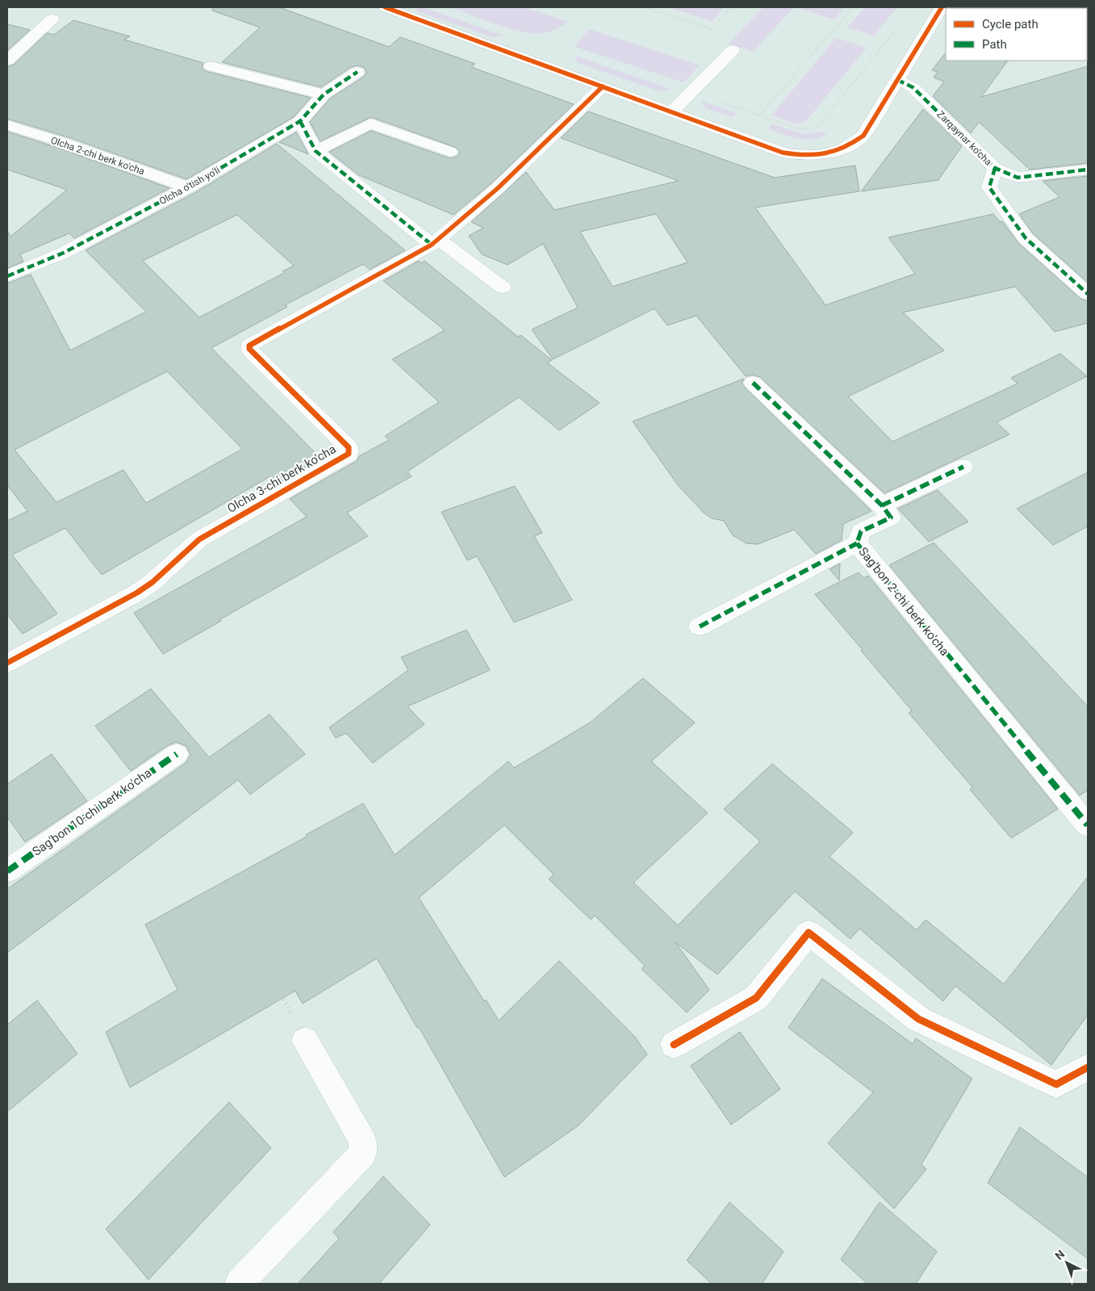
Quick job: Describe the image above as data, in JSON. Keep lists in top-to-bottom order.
{
  "streets": {
    "street": [
      "Zarqaynar ko'cha",
      "Olcha 2-chi berk ko'cha",
      "Olcha o'tish yo'li",
      "Olcha 3-chi berk ko'cha",
      "Sag'bon 2-chi berk ko'cha",
      "Sag'bon 10-chi berk ko'cha"
    ]
  },
  "crossings": [
    ["Olcha 2-chi berk ko'cha", "Olcha o'tish yo'li"]
  ],
  "legend": ["Cycle path", "Path"],
  "north": "top left"
}
